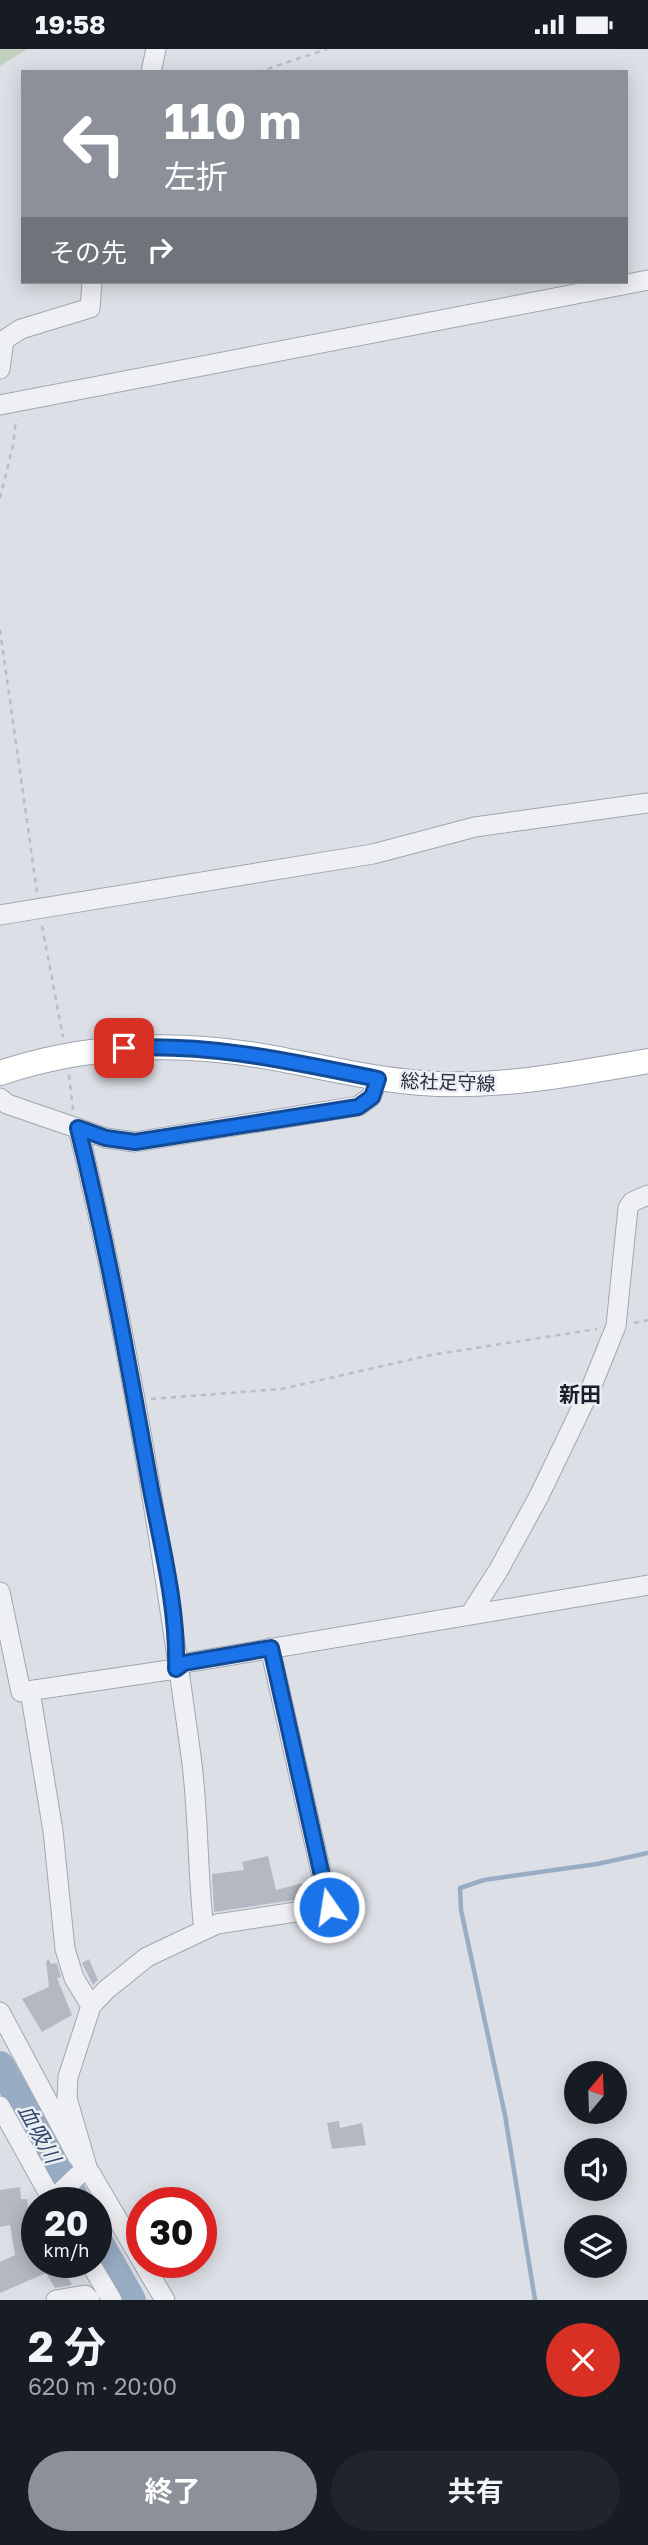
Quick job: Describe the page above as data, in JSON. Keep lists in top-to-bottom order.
{
  "streets": {
    "main road": ["総社足守線"]
  },
  "districts": ["新田"],
  "water": ["血吸川"],
  "north": "top",
  "page": {
    "status": "19:58",
    "turn": ["110 m", "左折"],
    "then": "その先",
    "speed": "20 km/h",
    "limit": "30",
    "heading": ["2 分", "620 m · 20:00"],
    "buttons": ["終了", "共有"]
  }
}
